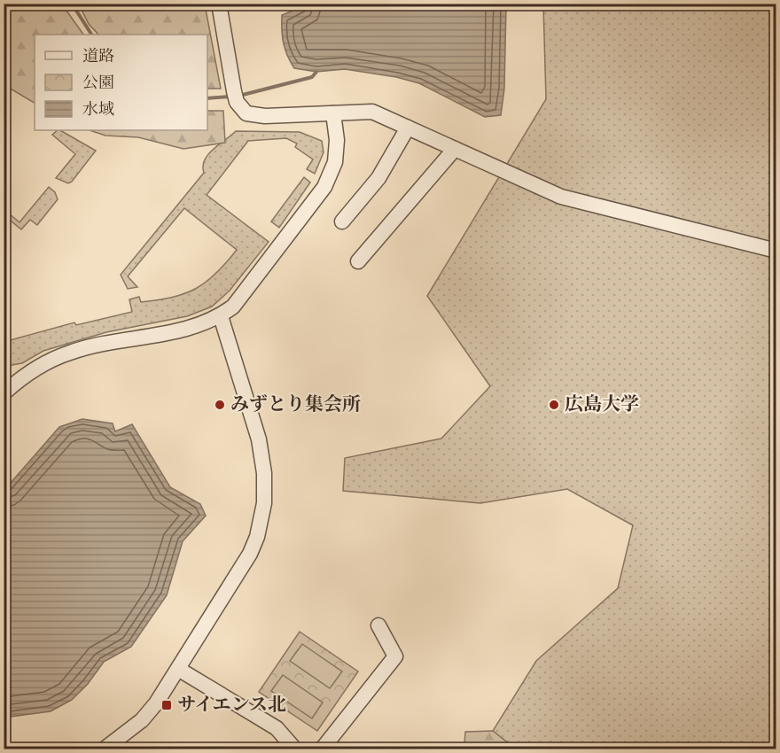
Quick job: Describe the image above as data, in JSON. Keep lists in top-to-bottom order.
{
  "places": {
    "other": ["みずとり集会所", "広島大学"],
    "transit": ["サイエンス北"]
  },
  "legend": ["道路", "公園", "水域"]
}
